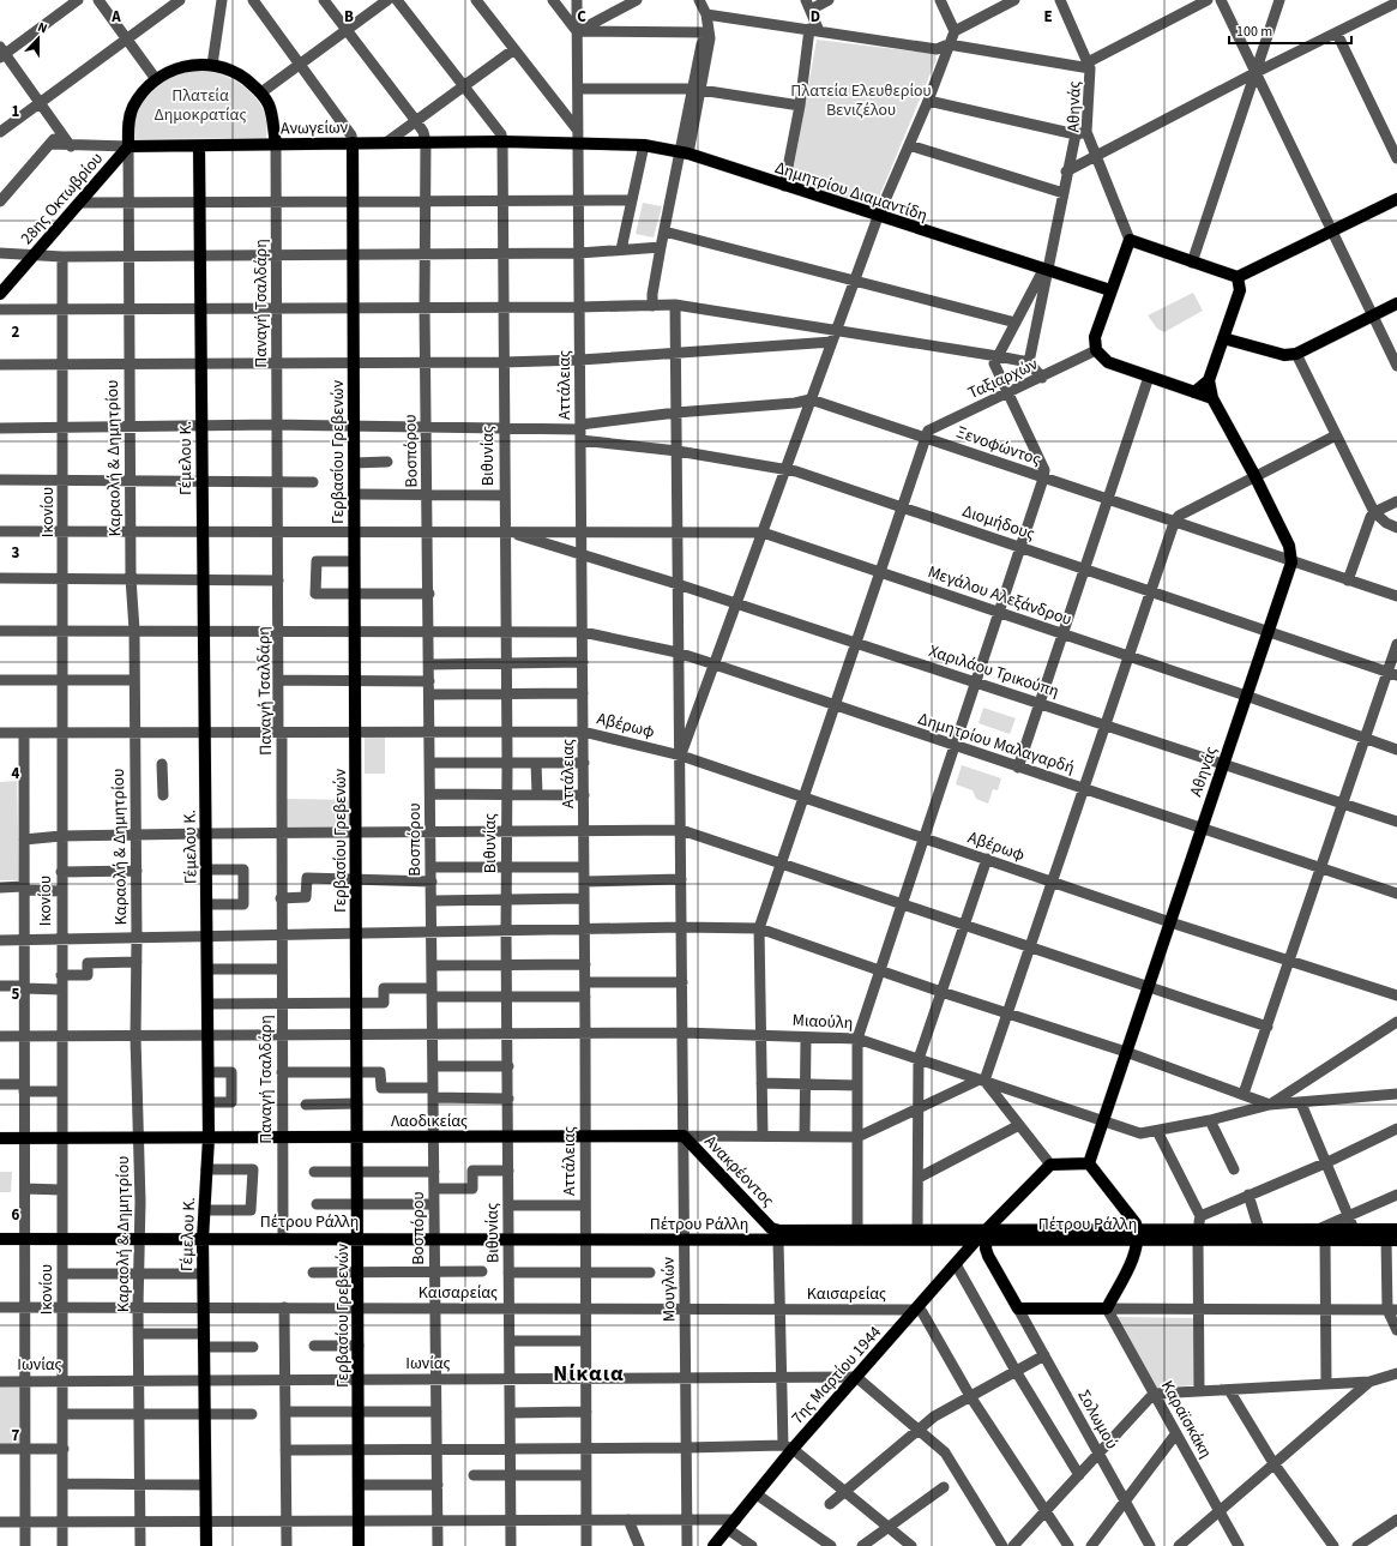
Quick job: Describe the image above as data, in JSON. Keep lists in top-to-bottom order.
{
  "streets": {
    "main road": [
      "Αθηνάς",
      "Ανωγείων",
      "Δημητρίου Διαμαντίδη",
      "28ης Οκτωβρίου",
      "Γερβασίου Γρεβενών",
      "Γέμελου Κ.",
      "Λαοδικείας",
      "Ανακρέοντος",
      "Πέτρου Ράλλη",
      "7ης Μαρτίου 1944"
    ],
    "street": [
      "Παναγή Τσαλδάρη",
      "Ταξιαρχών",
      "Αττάλειας",
      "Ξενοφώντος",
      "Βοσπόρου",
      "Βιθυνίας",
      "Καραολή & Δημητρίου",
      "Ικονίου",
      "Διομήδους",
      "Μεγάλου Αλεξάνδρου",
      "Χαριλάου Τρικούπη",
      "Αβέρωφ",
      "Δημητρίου Μαλαγαρδή",
      "Μιαούλη",
      "Μουγλών",
      "Καισαρείας",
      "Ιωνίας",
      "Σολωμού",
      "Καραϊσκάκη"
    ]
  },
  "crossings": [
    ["Αθηνάς", "Ξενοφώντος"],
    ["Αθηνάς", "Διομήδους"],
    ["Αθηνάς", "Μεγάλου Αλεξάνδρου"],
    ["Αθηνάς", "Χαριλάου Τρικούπη"],
    ["Αθηνάς", "Αβέρωφ"],
    ["Αθηνάς", "Δημητρίου Μαλαγαρδή"],
    ["Αθηνάς", "Μιαούλη"],
    ["Ανωγείων", "Δημητρίου Διαμαντίδη"],
    ["Ανωγείων", "28ης Οκτωβρίου"],
    ["Ανωγείων", "Παναγή Τσαλδάρη"],
    ["Ανωγείων", "Αττάλειας"],
    ["Ανωγείων", "Βοσπόρου"],
    ["Ανωγείων", "Γερβασίου Γρεβενών"],
    ["Ανωγείων", "Βιθυνίας"],
    ["Ανωγείων", "Καραολή & Δημητρίου"],
    ["Ανωγείων", "Γέμελου Κ."],
    ["Δημητρίου Διαμαντίδη", "Αττάλειας"],
    ["28ης Οκτωβρίου", "Καραολή & Δημητρίου"],
    ["Παναγή Τσαλδάρη", "Μεγάλου Αλεξάνδρου"],
    ["Παναγή Τσαλδάρη", "Αβέρωφ"],
    ["Παναγή Τσαλδάρη", "Δημητρίου Μαλαγαρδή"],
    ["Παναγή Τσαλδάρη", "Μιαούλη"],
    ["Παναγή Τσαλδάρη", "Λαοδικείας"],
    ["Παναγή Τσαλδάρη", "Πέτρου Ράλλη"],
    ["Ταξιαρχών", "Ξενοφώντος"],
    ["Αττάλειας", "Ξενοφώντος"],
    ["Αττάλειας", "Διομήδους"],
    ["Αττάλειας", "Μεγάλου Αλεξάνδρου"],
    ["Αττάλειας", "Χαριλάου Τρικούπη"],
    ["Αττάλειας", "Αβέρωφ"],
    ["Αττάλειας", "Δημητρίου Μαλαγαρδή"],
    ["Αττάλειας", "Μιαούλη"],
    ["Αττάλειας", "Λαοδικείας"],
    ["Αττάλειας", "Πέτρου Ράλλη"],
    ["Αττάλειας", "Καισαρείας"],
    ["Αττάλειας", "Ιωνίας"],
    ["Ξενοφώντος", "Διομήδους"],
    ["Ξενοφώντος", "Μουγλών"],
    ["Βοσπόρου", "Μεγάλου Αλεξάνδρου"],
    ["Βοσπόρου", "Αβέρωφ"],
    ["Βοσπόρου", "Δημητρίου Μαλαγαρδή"],
    ["Βοσπόρου", "Μιαούλη"],
    ["Βοσπόρου", "Λαοδικείας"],
    ["Βοσπόρου", "Πέτρου Ράλλη"],
    ["Βοσπόρου", "Καισαρείας"],
    ["Βοσπόρου", "Ιωνίας"],
    ["Γερβασίου Γρεβενών", "Μεγάλου Αλεξάνδρου"],
    ["Γερβασίου Γρεβενών", "Αβέρωφ"],
    ["Γερβασίου Γρεβενών", "Δημητρίου Μαλαγαρδή"],
    ["Γερβασίου Γρεβενών", "Μιαούλη"],
    ["Γερβασίου Γρεβενών", "Λαοδικείας"],
    ["Γερβασίου Γρεβενών", "Πέτρου Ράλλη"],
    ["Γερβασίου Γρεβενών", "Καισαρείας"],
    ["Γερβασίου Γρεβενών", "Ιωνίας"],
    ["Βιθυνίας", "Μεγάλου Αλεξάνδρου"],
    ["Βιθυνίας", "Χαριλάου Τρικούπη"],
    ["Βιθυνίας", "Αβέρωφ"],
    ["Βιθυνίας", "Δημητρίου Μαλαγαρδή"],
    ["Βιθυνίας", "Μιαούλη"],
    ["Βιθυνίας", "Λαοδικείας"],
    ["Βιθυνίας", "Πέτρου Ράλλη"],
    ["Βιθυνίας", "Καισαρείας"],
    ["Βιθυνίας", "Ιωνίας"],
    ["Καραολή & Δημητρίου", "Μεγάλου Αλεξάνδρου"],
    ["Καραολή & Δημητρίου", "Αβέρωφ"],
    ["Καραολή & Δημητρίου", "Δημητρίου Μαλαγαρδή"],
    ["Καραολή & Δημητρίου", "Μιαούλη"],
    ["Καραολή & Δημητρίου", "Λαοδικείας"],
    ["Καραολή & Δημητρίου", "Πέτρου Ράλλη"],
    ["Καραολή & Δημητρίου", "Καισαρείας"],
    ["Καραολή & Δημητρίου", "Ιωνίας"],
    ["Γέμελου Κ.", "Μεγάλου Αλεξάνδρου"],
    ["Γέμελου Κ.", "Αβέρωφ"],
    ["Γέμελου Κ.", "Δημητρίου Μαλαγαρδή"],
    ["Γέμελου Κ.", "Μιαούλη"],
    ["Γέμελου Κ.", "Λαοδικείας"],
    ["Γέμελου Κ.", "Πέτρου Ράλλη"],
    ["Γέμελου Κ.", "Καισαρείας"],
    ["Γέμελου Κ.", "Ιωνίας"],
    ["Ικονίου", "Μεγάλου Αλεξάνδρου"],
    ["Ικονίου", "Αβέρωφ"],
    ["Ικονίου", "Δημητρίου Μαλαγαρδή"],
    ["Ικονίου", "Μιαούλη"],
    ["Ικονίου", "Λαοδικείας"],
    ["Ικονίου", "Πέτρου Ράλλη"],
    ["Ικονίου", "Καισαρείας"],
    ["Ικονίου", "Ιωνίας"],
    ["Διομήδους", "Μουγλών"],
    ["Μεγάλου Αλεξάνδρου", "Χαριλάου Τρικούπη"],
    ["Μεγάλου Αλεξάνδρου", "Μουγλών"],
    ["Χαριλάου Τρικούπη", "Μουγλών"],
    ["Αβέρωφ", "Μουγλών"],
    ["Δημητρίου Μαλαγαρδή", "Μουγλών"],
    ["Μιαούλη", "Μουγλών"],
    ["Λαοδικείας", "Ανακρέοντος"],
    ["Λαοδικείας", "Μουγλών"],
    ["Ανακρέοντος", "Πέτρου Ράλλη"],
    ["Ανακρέοντος", "Μουγλών"],
    ["Πέτρου Ράλλη", "Μουγλών"],
    ["Πέτρου Ράλλη", "7ης Μαρτίου 1944"],
    ["Μουγλών", "Καισαρείας"],
    ["Μουγλών", "Ιωνίας"],
    ["Καισαρείας", "7ης Μαρτίου 1944"],
    ["Ιωνίας", "7ης Μαρτίου 1944"]
  ],
  "districts": ["Νίκαια"],
  "parks": ["Πλατεία Ελευθερίου Βενιζέλου", "Πλατεία Δημοκρατίας"],
  "scale_bar": "100 m",
  "north": "top",
  "grid": {
    "columns": [
      "A",
      "B",
      "C",
      "D",
      "E"
    ],
    "rows": [
      "1",
      "2",
      "3",
      "4",
      "5",
      "6",
      "7"
    ]
  }
}
